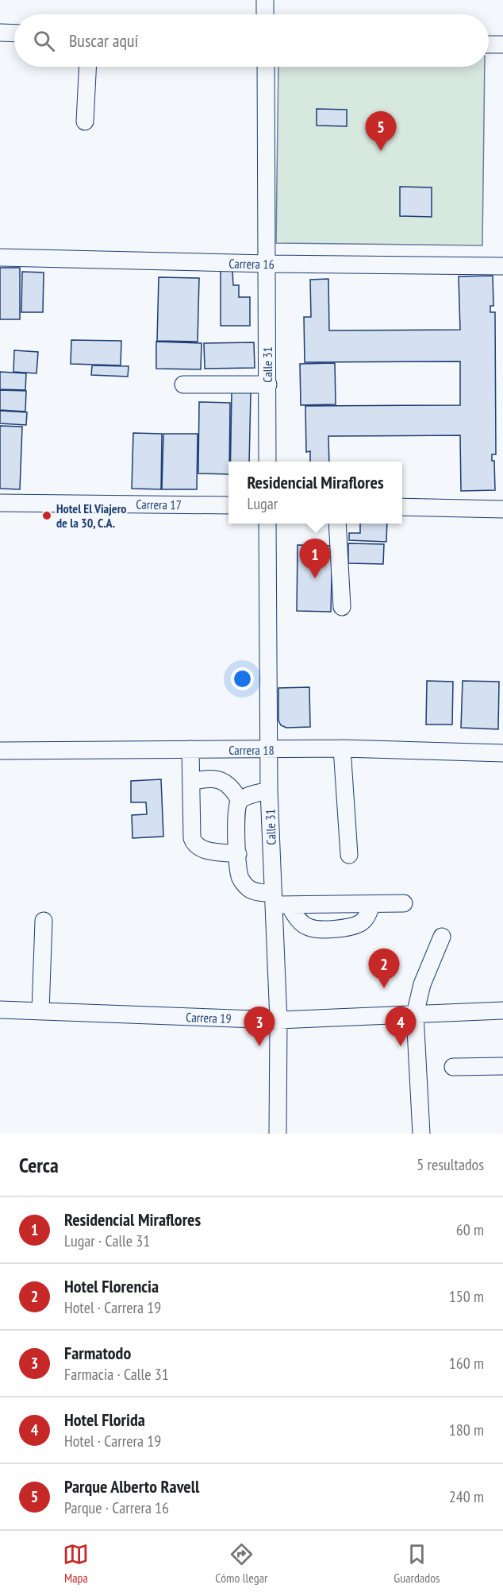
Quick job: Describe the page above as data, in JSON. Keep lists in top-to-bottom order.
{
  "streets": {
    "street": [
      "Carrera 16",
      "Calle 31",
      "Carrera 17",
      "Carrera 18",
      "Carrera 19"
    ]
  },
  "crossings": [
    ["Carrera 16", "Calle 31"],
    ["Calle 31", "Carrera 18"],
    ["Calle 31", "Carrera 19"]
  ],
  "places": ["Hotel El Viajero de la 30, C.A."],
  "page": {
    "search": "Buscar aquí",
    "pins": [
      "5",
      "1",
      "2",
      "3",
      "4"
    ],
    "popup": ["Residencial Miraflores", "Lugar"],
    "heading": ["Cerca", "5 resultados"],
    "list": [
      {
        "mark": "1",
        "name": "Residencial Miraflores",
        "note": "Lugar · Calle 31",
        "value": "60 m"
      },
      {
        "mark": "2",
        "name": "Hotel Florencia",
        "note": "Hotel · Carrera 19",
        "value": "150 m"
      },
      {
        "mark": "3",
        "name": "Farmatodo",
        "note": "Farmacia · Calle 31",
        "value": "160 m"
      },
      {
        "mark": "4",
        "name": "Hotel Florida",
        "note": "Hotel · Carrera 19",
        "value": "180 m"
      },
      {
        "mark": "5",
        "name": "Parque Alberto Ravell",
        "note": "Parque · Carrera 16",
        "value": "240 m"
      }
    ],
    "nav": ["Mapa", "Cómo llegar", "Guardados"]
  }
}
